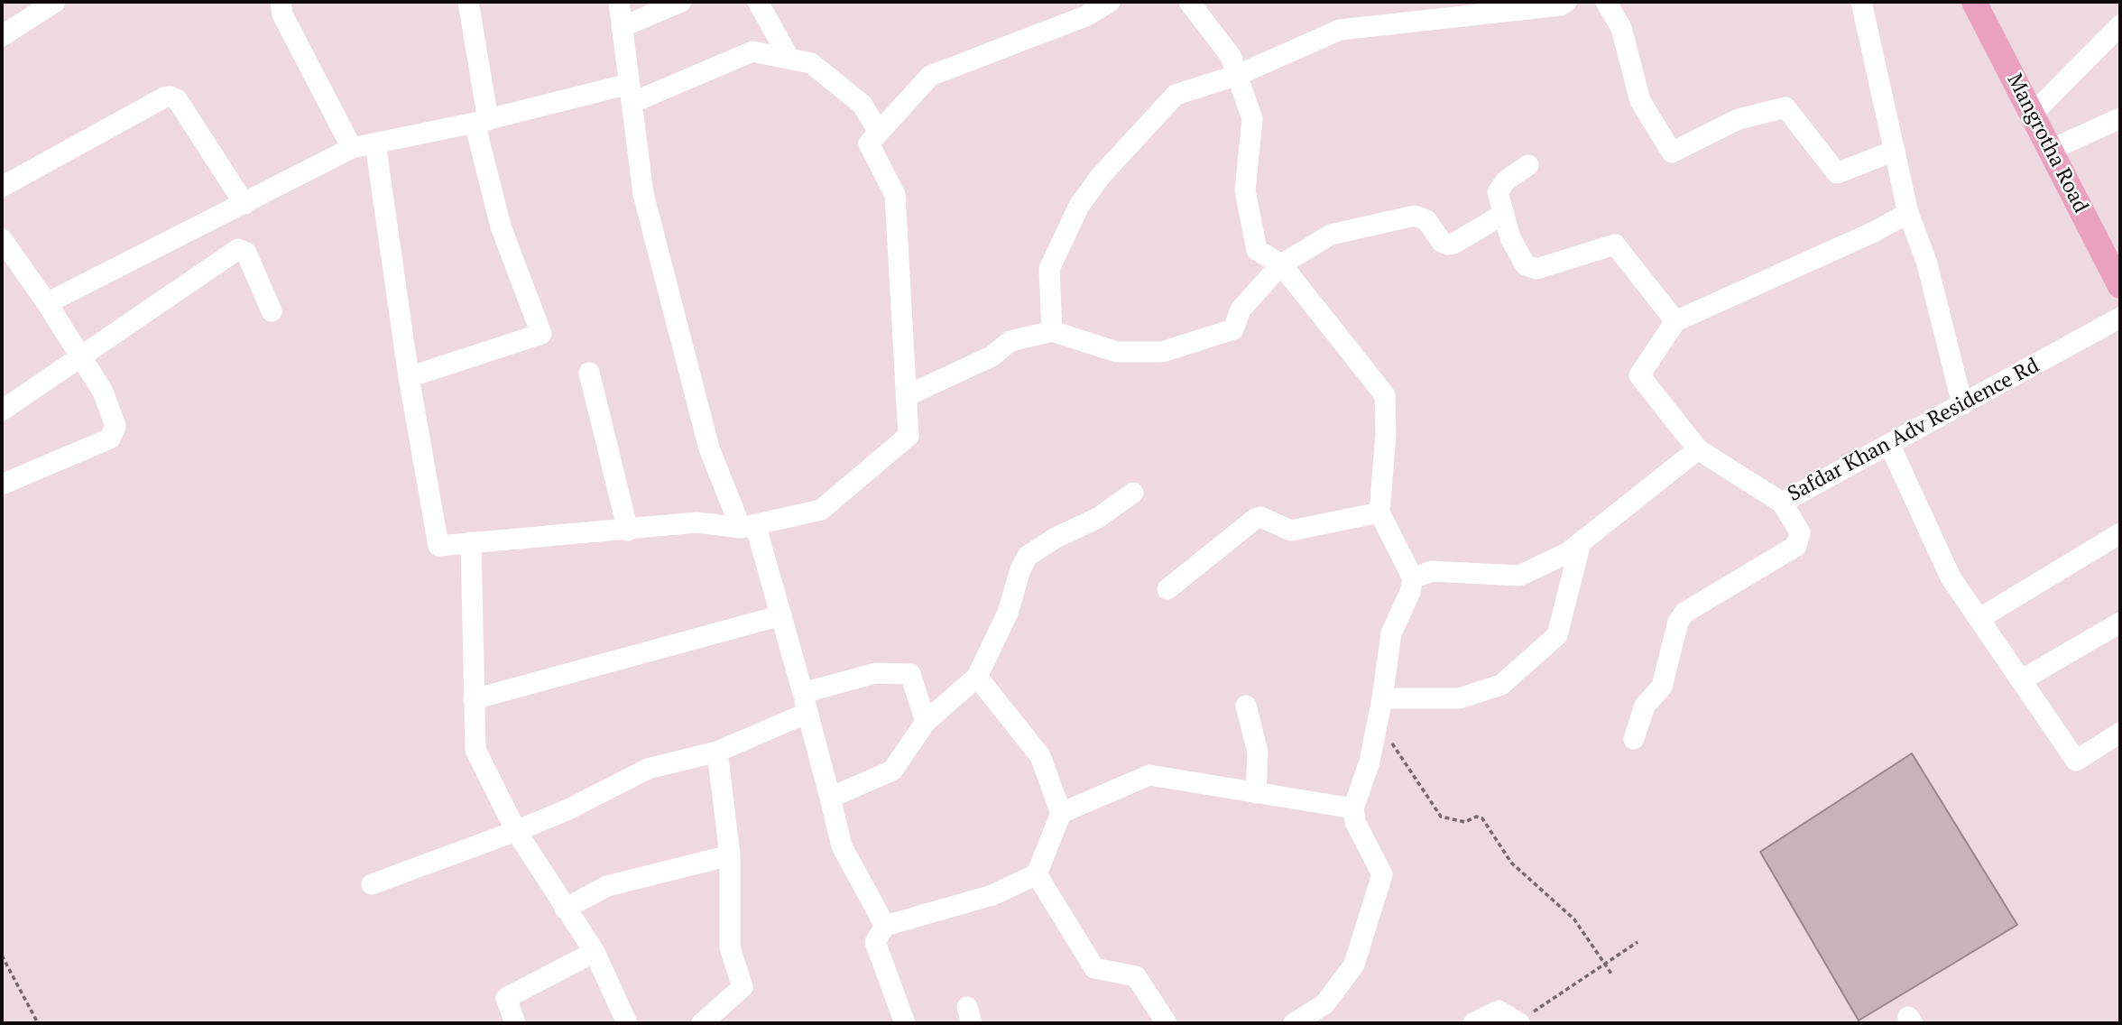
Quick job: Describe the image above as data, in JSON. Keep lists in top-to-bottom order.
{
  "streets": {
    "main road": ["Mangrotha Road"],
    "street": ["Safdar Khan Adv Residence Rd"]
  }
}
